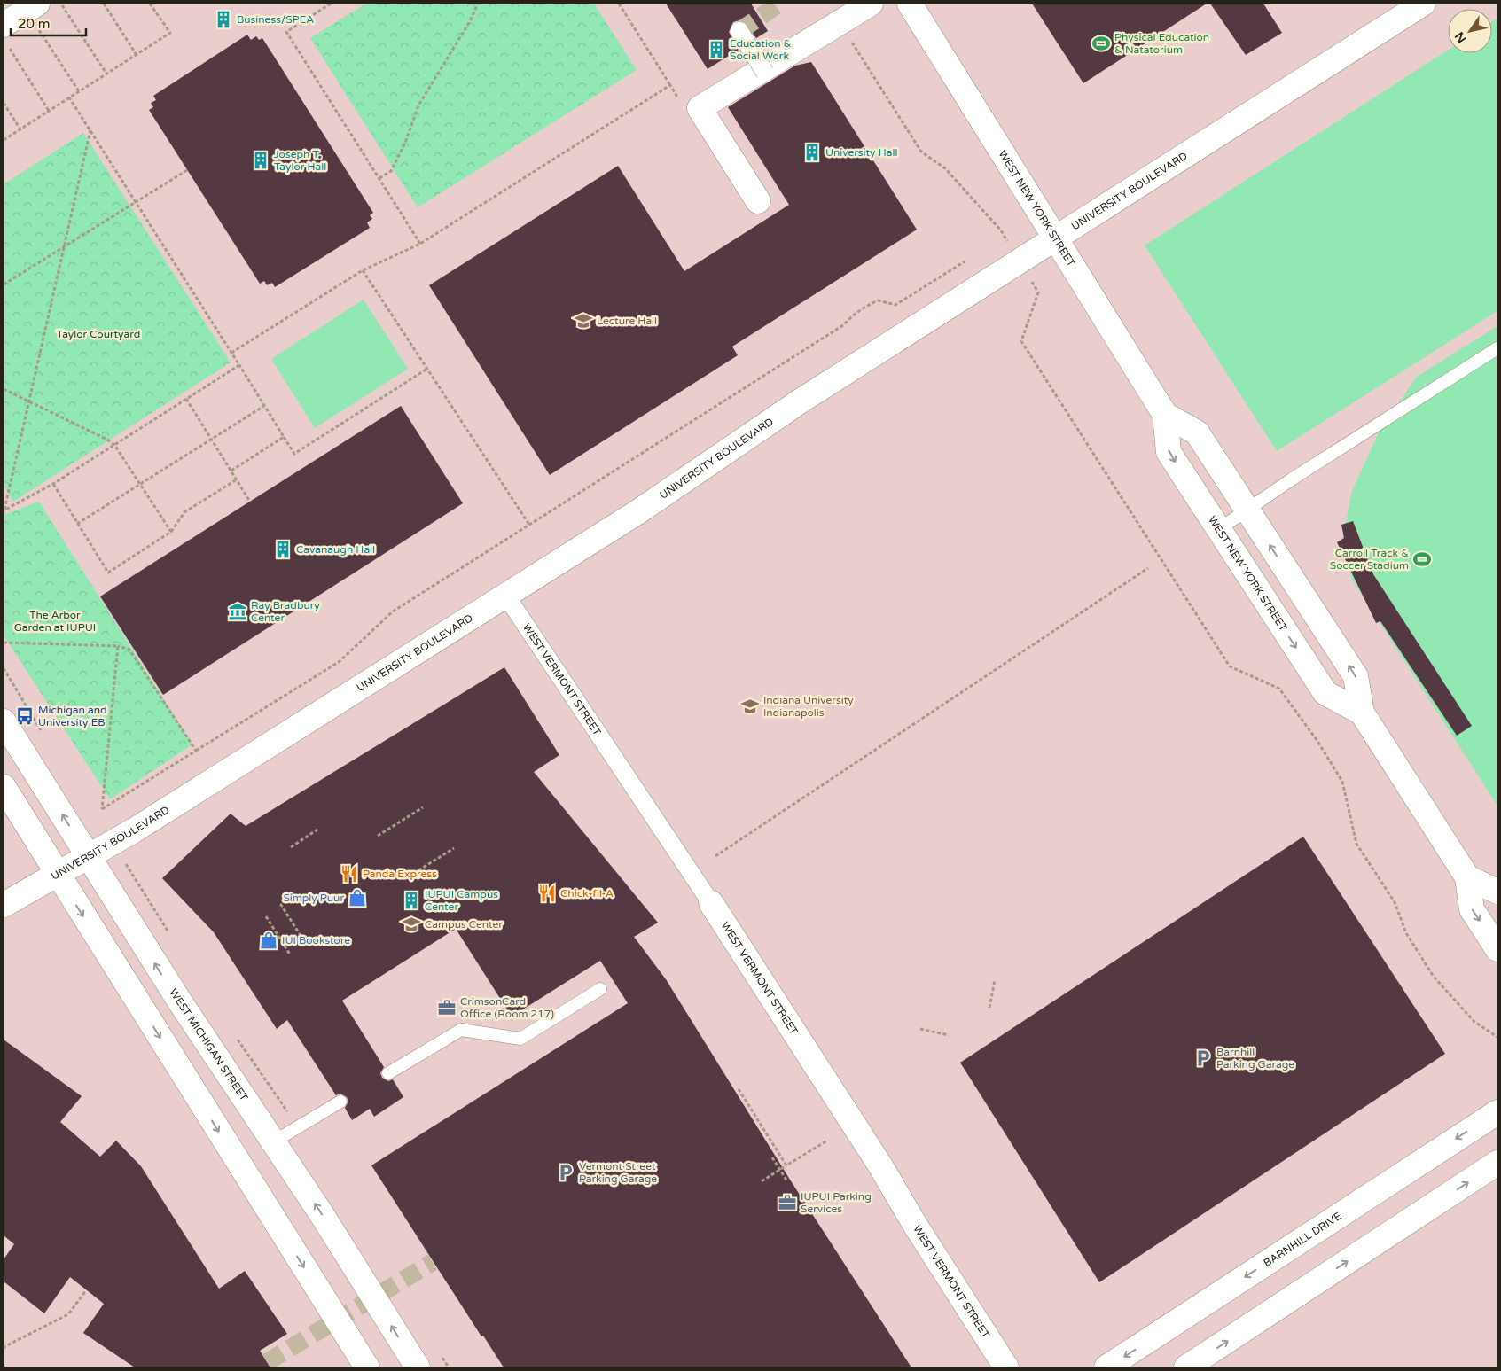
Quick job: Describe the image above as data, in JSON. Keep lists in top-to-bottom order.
{
  "streets": {
    "street": [
      "UNIVERSITY BOULEVARD",
      "WEST NEW YORK STREET",
      "WEST VERMONT STREET",
      "WEST MICHIGAN STREET",
      "BARNHILL DRIVE"
    ]
  },
  "crossings": [
    ["UNIVERSITY BOULEVARD", "WEST NEW YORK STREET"],
    ["UNIVERSITY BOULEVARD", "WEST VERMONT STREET"],
    ["UNIVERSITY BOULEVARD", "WEST MICHIGAN STREET"]
  ],
  "parks": ["Taylor Courtyard", "The Arbor Garden at IUPUI"],
  "places": {
    "building": [
      "Business/SPEA",
      "Education & Social Work",
      "University Hall",
      "Joseph T. Taylor Hall",
      "Cavanaugh Hall",
      "IUPUI Campus Center"
    ],
    "sports": ["Physical Education & Natatorium", "Carroll Track & Soccer Stadium"],
    "school or university": ["Lecture Hall", "Indiana University Indianapolis", "Campus Center"],
    "museum": ["Ray Bradbury Center"],
    "bus stop": ["Michigan and University EB"],
    "restaurant": ["Panda Express", "Chick-fil-A"],
    "shop": ["Simply Puur", "IUI Bookstore"],
    "office": ["CrimsonCard Office (Room 217)", "IUPUI Parking Services"],
    "parking": ["Barnhill Parking Garage", "Vermont Street Parking Garage"]
  },
  "scale_bar": "20 m",
  "north": "bottom left"
}
